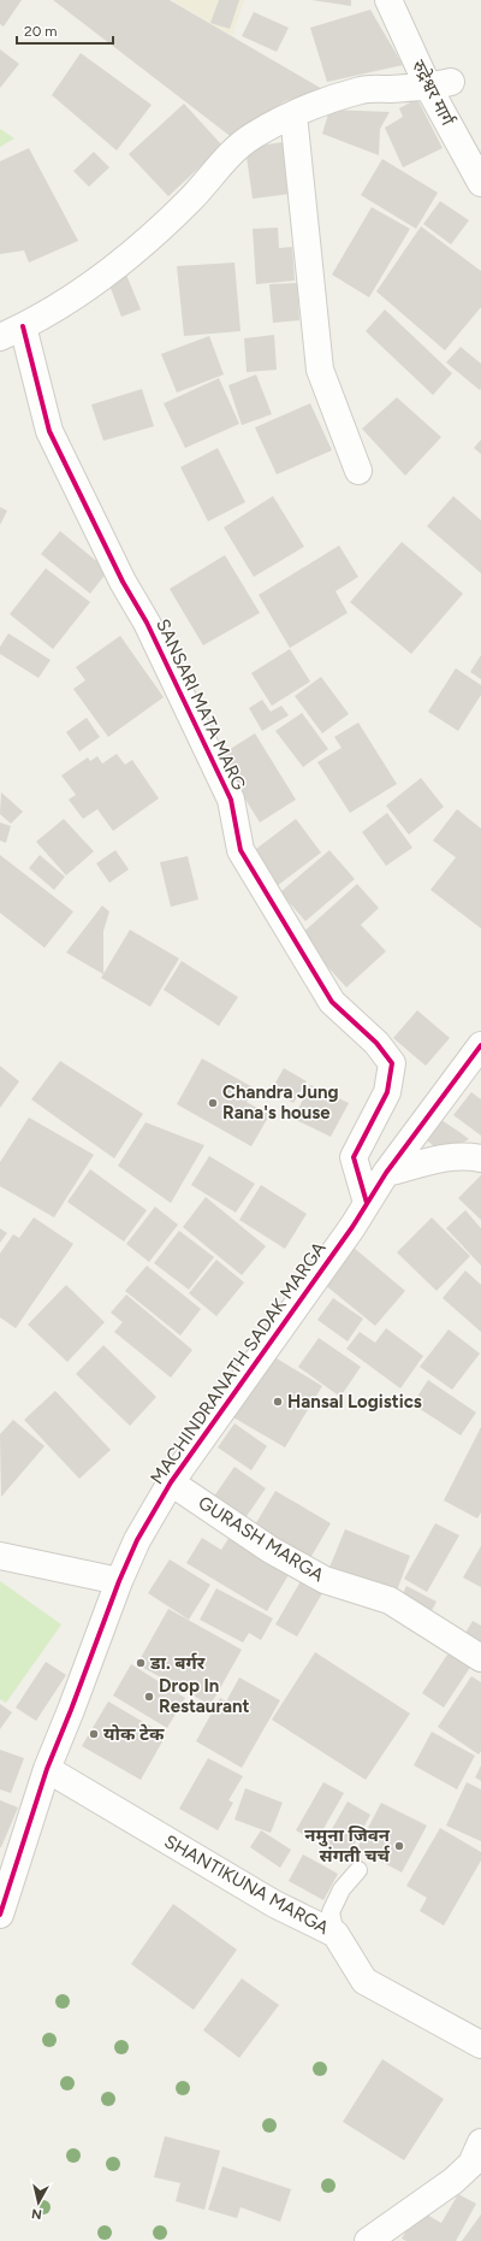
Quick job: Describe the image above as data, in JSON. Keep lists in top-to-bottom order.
{
  "streets": {
    "street": [
      "रुद्रेश्वर मार्ग",
      "SANSARI MATA MARG",
      "MACHINDRANATH SADAK MARGA",
      "GURASH MARGA",
      "SHANTIKUNA MARGA"
    ]
  },
  "crossings": [
    ["SANSARI MATA MARG", "MACHINDRANATH SADAK MARGA"],
    ["MACHINDRANATH SADAK MARGA", "GURASH MARGA"],
    ["MACHINDRANATH SADAK MARGA", "SHANTIKUNA MARGA"]
  ],
  "places": [
    "Chandra Jung Rana's house",
    "Hansal Logistics",
    "डा. बर्गर",
    "Drop In Restaurant",
    "योक टेक",
    "नमुना जिवन संगती चर्च"
  ],
  "scale_bar": "20 m",
  "north": "bottom"
}
